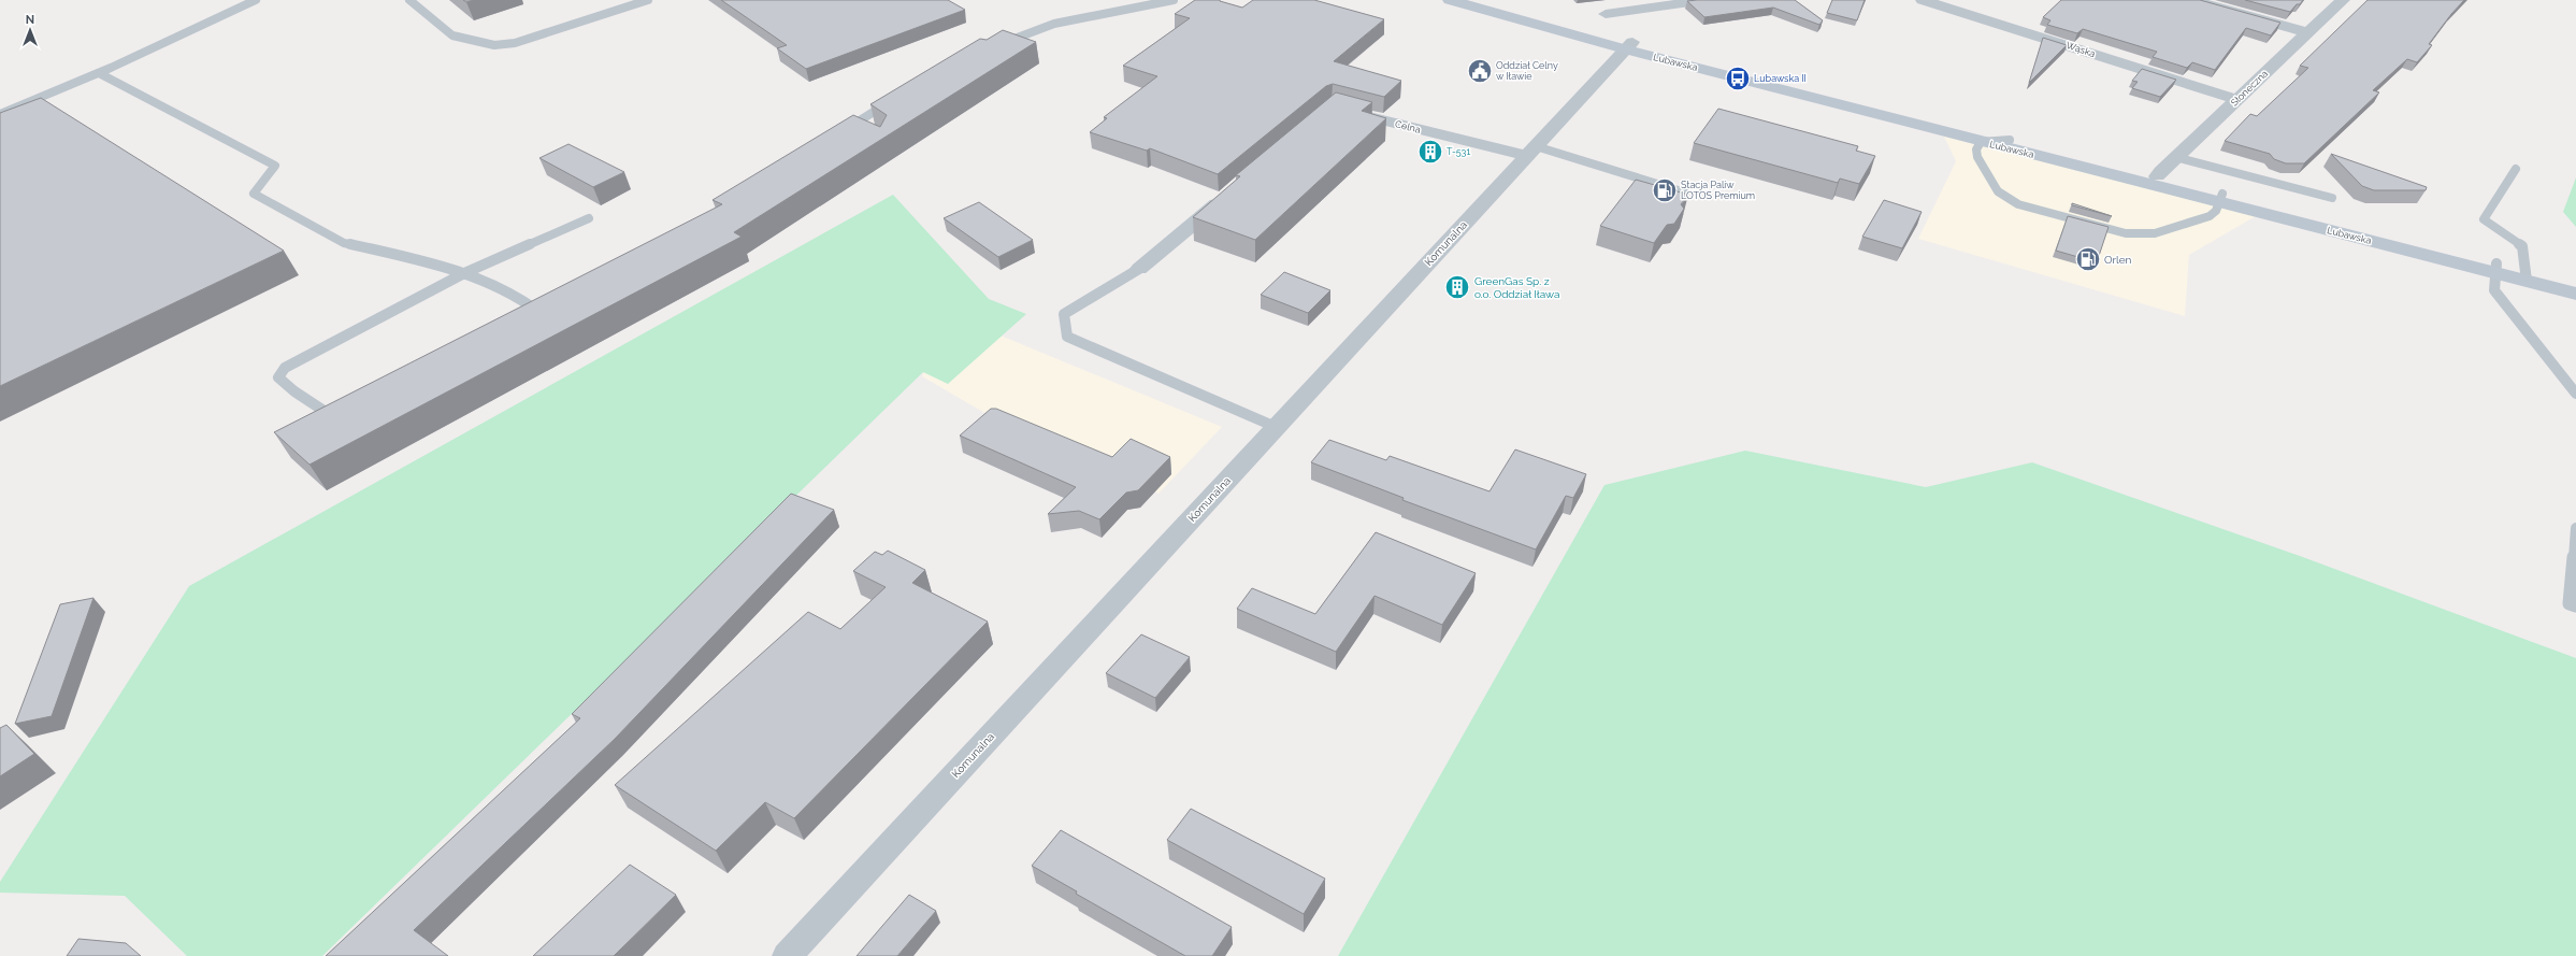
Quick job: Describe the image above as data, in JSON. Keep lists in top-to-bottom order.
{
  "streets": {
    "main road": ["Lubawska"],
    "street": [
      "Wąska",
      "Słoneczna",
      "Celna",
      "Komunalna"
    ]
  },
  "crossings": [
    ["Wąska", "Słoneczna"],
    ["Lubawska", "Słoneczna"],
    ["Lubawska", "Komunalna"],
    ["Celna", "Komunalna"]
  ],
  "places": {
    "public building": ["Oddział Celny w Iławie"],
    "bus stop": ["Lubawska II"],
    "building": ["T-531", "GreenGas Sp. z o.o. Oddział Iława"],
    "fuel station": ["Stacja Paliw LOTOS Premium", "Orlen"]
  },
  "north": "top"
}
